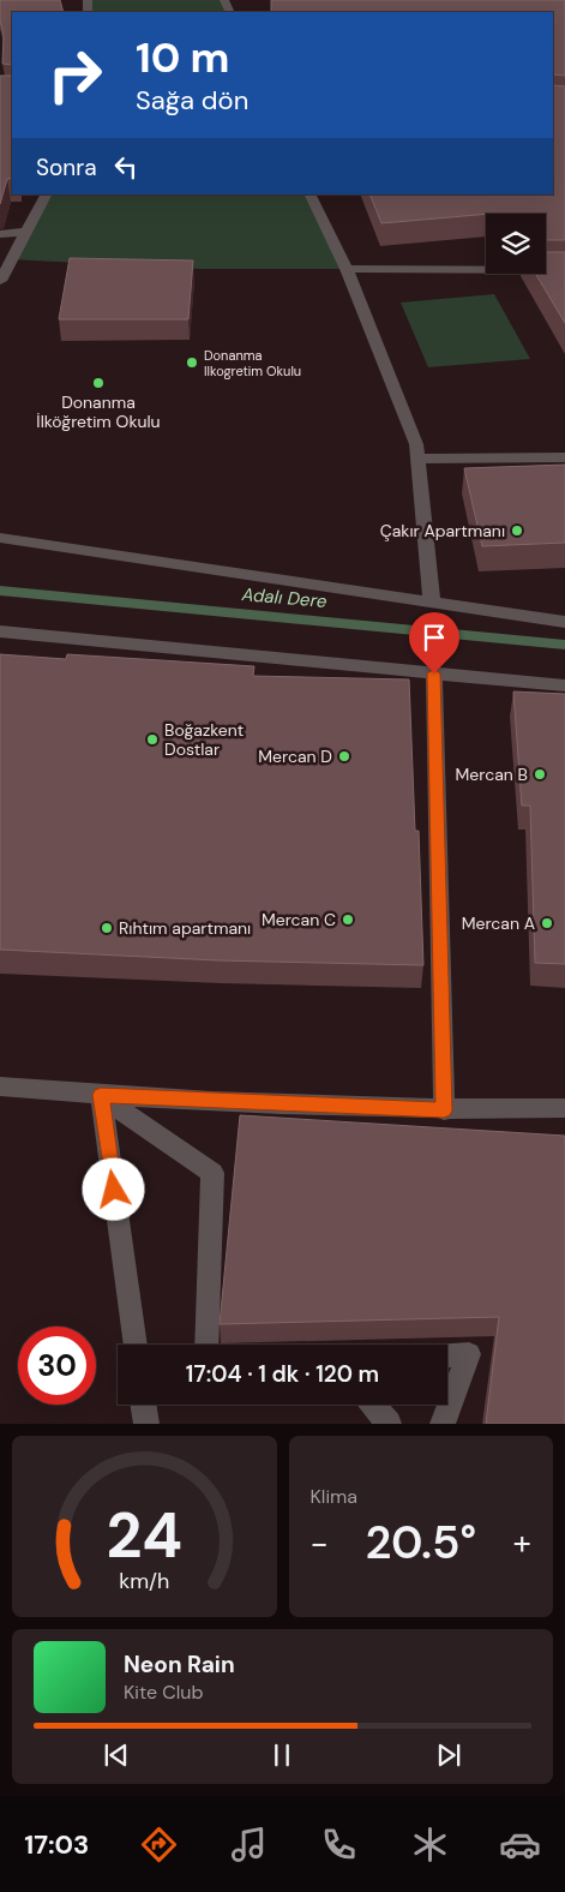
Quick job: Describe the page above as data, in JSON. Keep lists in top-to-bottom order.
{
  "water": ["Adalı Dere"],
  "places": [
    "Donanma Ilkogretim Okulu",
    "Donanma İlköğretim Okulu",
    "Çakır Apartmanı",
    "Boğazkent Dostlar",
    "Mercan D",
    "Mercan B",
    "Mercan C",
    "Mercan A",
    "Rıhtım apartmanı"
  ],
  "page": {
    "turn": ["10 m", "Sağa dön"],
    "then": "Sonra",
    "limit": "30",
    "trip": "17:04 · 1 dk · 120 m",
    "tile": "Klima",
    "heat": ["−", "20.5°", "+"],
    "song": ["Neon Rain", "Kite Club"],
    "tabs": "17:03",
    "gauge": ["24", "km/h"]
  }
}
